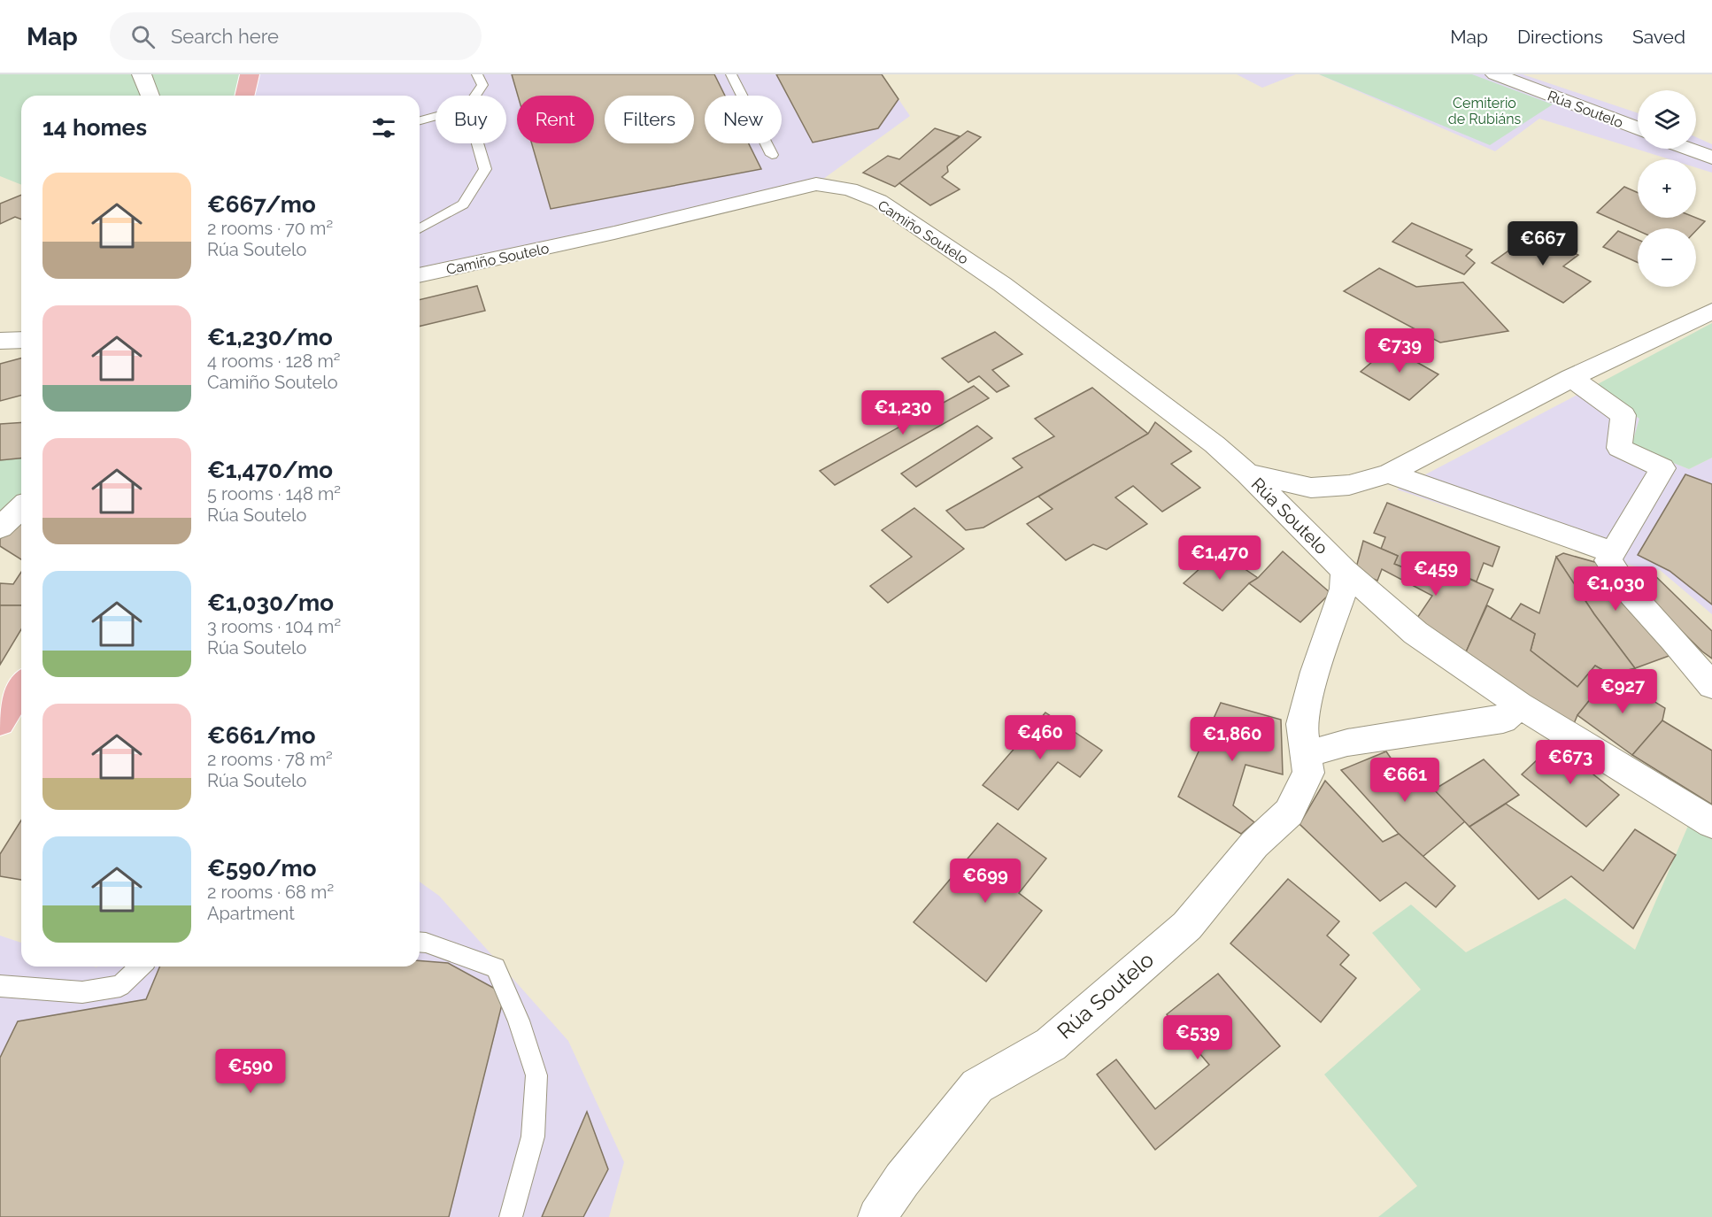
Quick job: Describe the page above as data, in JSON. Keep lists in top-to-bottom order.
{
  "streets": {
    "street": ["Rúa Soutelo", "Camiño Soutelo"]
  },
  "crossings": [
    ["Rúa Soutelo", "Camiño Soutelo"]
  ],
  "parks": ["Cemiterio de Rubiáns"],
  "page": {
    "header": "Map",
    "search": "Search here",
    "nav": ["Map", "Directions", "Saved"],
    "map_buttons": ["+", "−"],
    "chip": [
      "Buy",
      "Rent",
      "Filters",
      "New"
    ],
    "heading": "14 homes",
    "list": [
      {
        "name": "€667/mo",
        "note": "2 rooms · 70 m² · Rúa Soutelo"
      },
      {
        "name": "€1,230/mo",
        "note": "4 rooms · 128 m² · Camiño Soutelo"
      },
      {
        "name": "€1,470/mo",
        "note": "5 rooms · 148 m² · Rúa Soutelo"
      },
      {
        "name": "€1,030/mo",
        "note": "3 rooms · 104 m² · Rúa Soutelo"
      },
      {
        "name": "€661/mo",
        "note": "2 rooms · 78 m² · Rúa Soutelo"
      },
      {
        "name": "€590/mo",
        "note": "2 rooms · 68 m² · Apartment"
      }
    ],
    "price": [
      "€667",
      "€739",
      "€1,230",
      "€1,470",
      "€459",
      "€1,030",
      "€927",
      "€460",
      "€1,860",
      "€673",
      "€661",
      "€699",
      "€539",
      "€590"
    ]
  }
}
